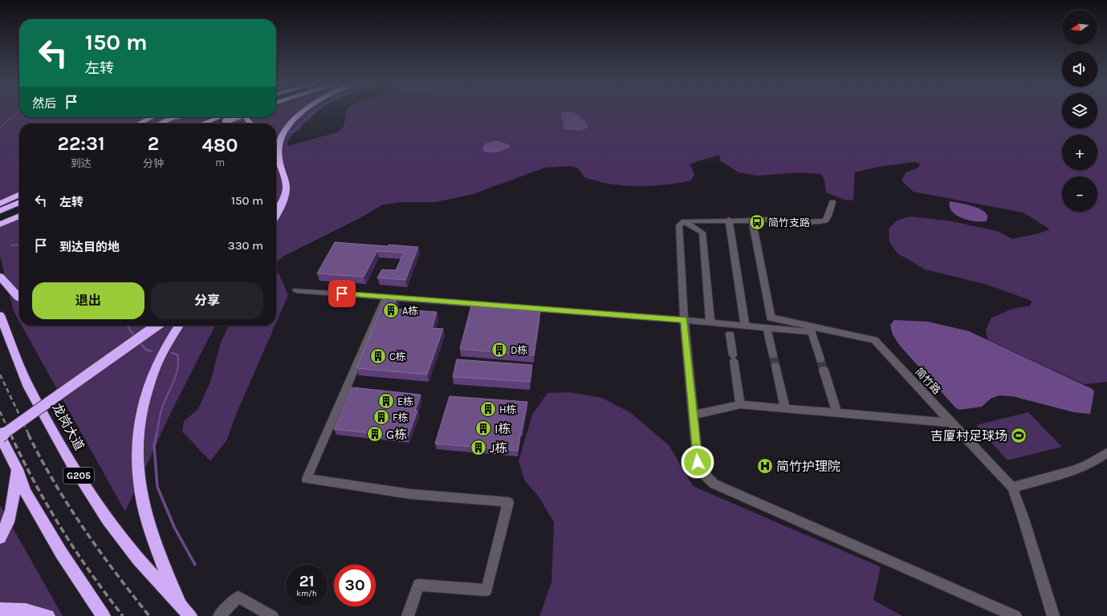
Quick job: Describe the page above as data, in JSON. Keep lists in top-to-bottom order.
{
  "streets": {
    "highway": ["龙岗大道", "G205"],
    "street": ["简竹路"]
  },
  "places": {
    "bus stop": ["简竹支路"],
    "building": [
      "A栋",
      "D栋",
      "C栋",
      "E栋",
      "H栋",
      "F栋",
      "I栋",
      "G栋",
      "J栋"
    ],
    "sports": ["吉厦村足球场"],
    "hospital": ["简竹护理院"]
  },
  "north": "left",
  "page": {
    "map_buttons": ["+", "−"],
    "turn": ["150 m", "左转"],
    "then": "然后",
    "eta": [
      "22:31",
      "到达",
      "2",
      "分钟",
      "480",
      "m"
    ],
    "list": [
      {
        "name": "左转",
        "value": "150 m"
      },
      {
        "name": "到达目的地",
        "value": "330 m"
      }
    ],
    "buttons": ["退出", "分享"],
    "speed": "21 km/h",
    "limit": "30"
  }
}
